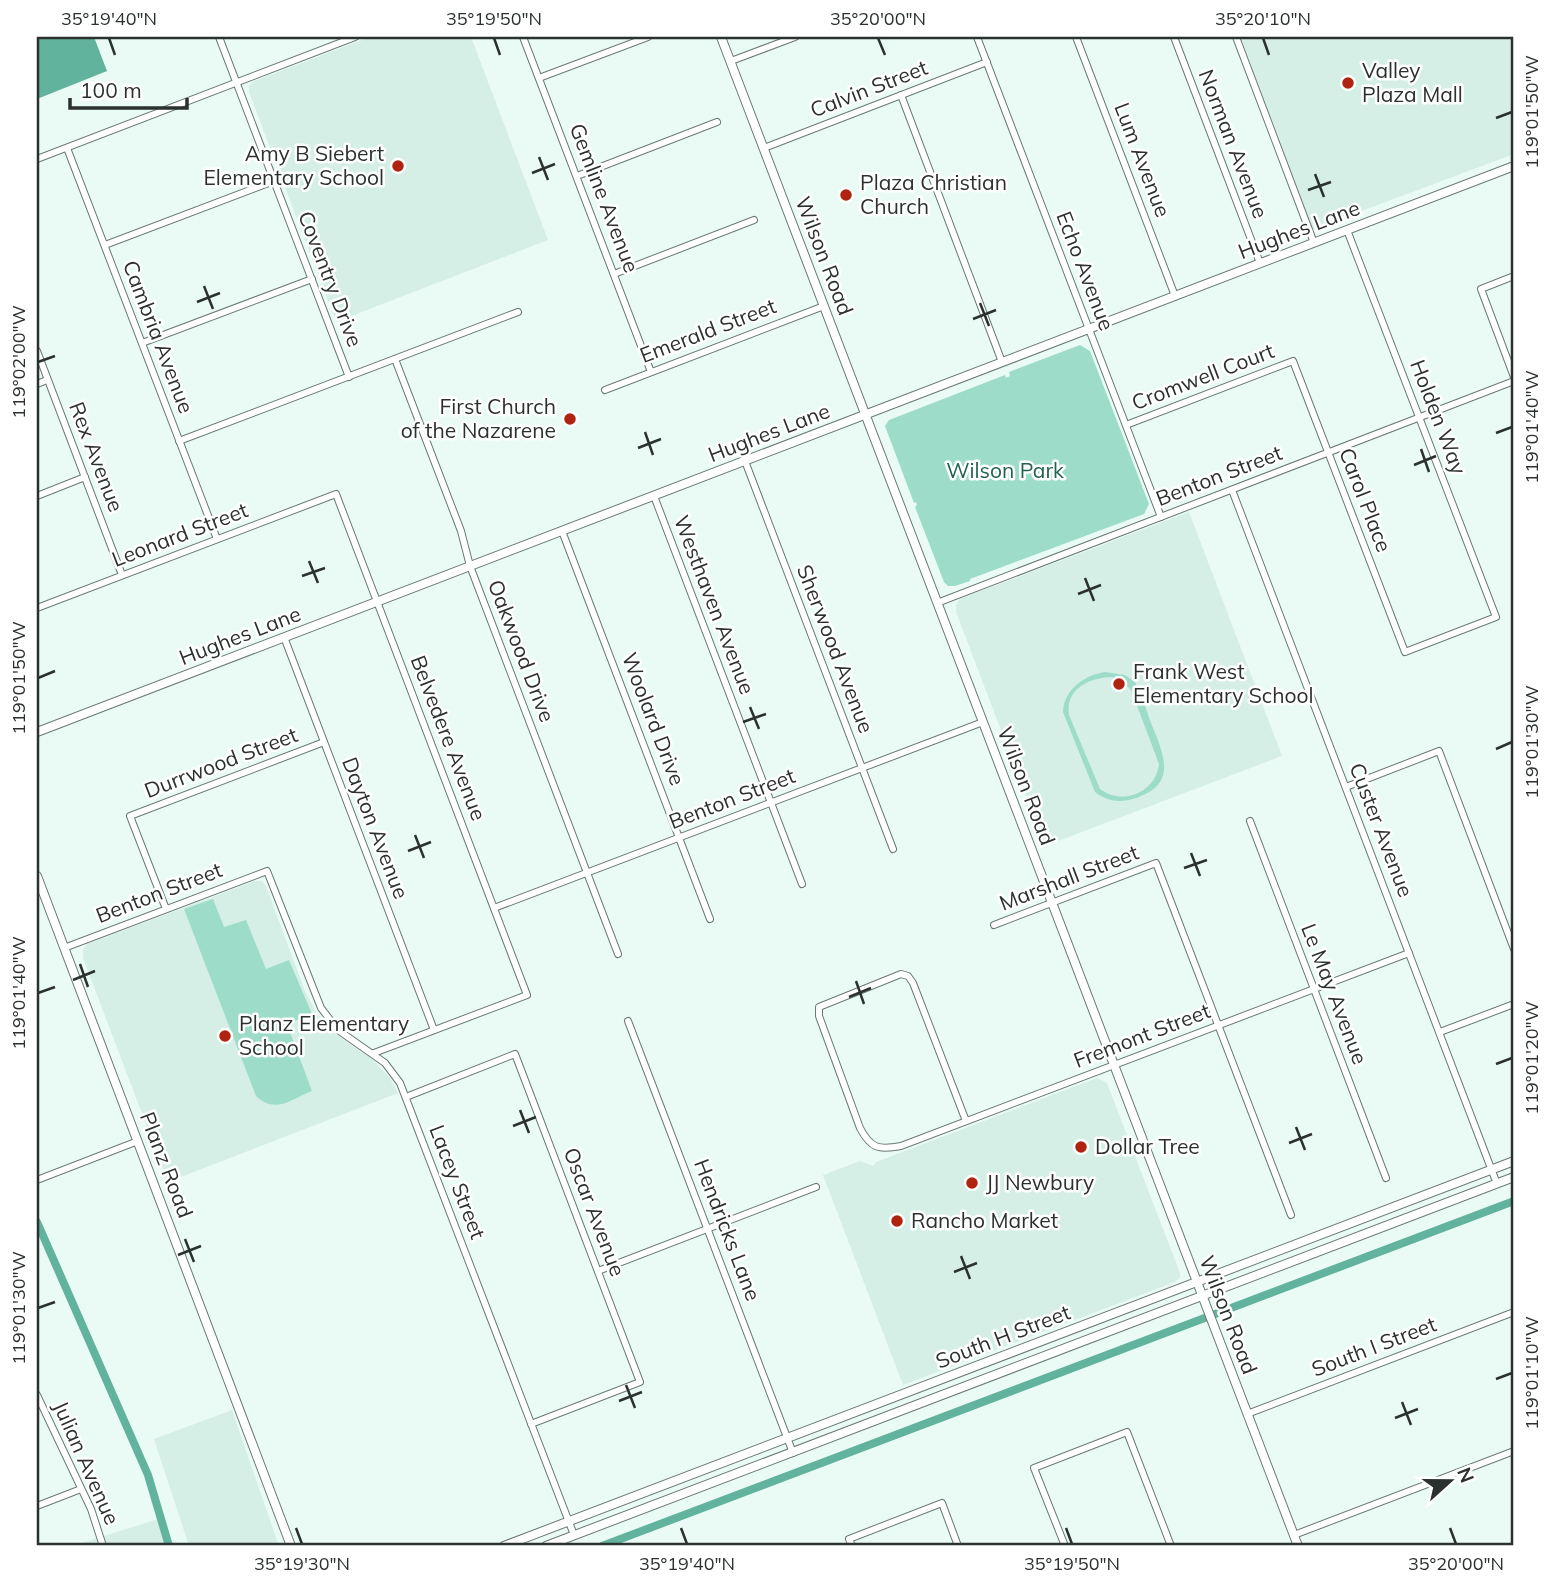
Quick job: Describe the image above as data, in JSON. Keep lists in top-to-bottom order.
{
  "streets": {
    "street": [
      "Calvin Street",
      "Norman Avenue",
      "Lum Avenue",
      "Gemline Avenue",
      "Hughes Lane",
      "Wilson Road",
      "Echo Avenue",
      "Coventry Drive",
      "Emerald Street",
      "Cambria Avenue",
      "Cromwell Court",
      "Holden Way",
      "Rex Avenue",
      "Benton Street",
      "Carol Place",
      "Leonard Street",
      "Westhaven Avenue",
      "Sherwood Avenue",
      "Oakwood Drive",
      "Woolard Drive",
      "Belvedere Avenue",
      "Durrwood Street",
      "Dayton Avenue",
      "Custer Avenue",
      "Marshall Street",
      "Le May Avenue",
      "Fremont Street",
      "Planz Road",
      "Lacey Street",
      "Oscar Avenue",
      "Hendricks Lane",
      "South H Street",
      "South I Street",
      "Julian Avenue"
    ]
  },
  "crossings": [
    ["Calvin Street", "Wilson Road"],
    ["Calvin Street", "Echo Avenue"],
    ["Norman Avenue", "Hughes Lane"],
    ["Lum Avenue", "Hughes Lane"],
    ["Gemline Avenue", "Emerald Street"],
    ["Hughes Lane", "Wilson Road"],
    ["Hughes Lane", "Echo Avenue"],
    ["Hughes Lane", "Holden Way"],
    ["Hughes Lane", "Westhaven Avenue"],
    ["Hughes Lane", "Sherwood Avenue"],
    ["Hughes Lane", "Oakwood Drive"],
    ["Hughes Lane", "Woolard Drive"],
    ["Hughes Lane", "Belvedere Avenue"],
    ["Hughes Lane", "Dayton Avenue"],
    ["Wilson Road", "Emerald Street"],
    ["Wilson Road", "Benton Street"],
    ["Wilson Road", "Marshall Street"],
    ["Wilson Road", "Fremont Street"],
    ["Wilson Road", "South H Street"],
    ["Wilson Road", "South I Street"],
    ["Echo Avenue", "Cromwell Court"],
    ["Echo Avenue", "Benton Street"],
    ["Cambria Avenue", "Leonard Street"],
    ["Cromwell Court", "Carol Place"],
    ["Holden Way", "Benton Street"],
    ["Holden Way", "Carol Place"],
    ["Rex Avenue", "Leonard Street"],
    ["Benton Street", "Carol Place"],
    ["Benton Street", "Westhaven Avenue"],
    ["Benton Street", "Sherwood Avenue"],
    ["Benton Street", "Oakwood Drive"],
    ["Benton Street", "Woolard Drive"],
    ["Benton Street", "Belvedere Avenue"],
    ["Benton Street", "Durrwood Street"],
    ["Benton Street", "Custer Avenue"],
    ["Benton Street", "Planz Road"],
    ["Benton Street", "Lacey Street"],
    ["Leonard Street", "Belvedere Avenue"],
    ["Belvedere Avenue", "Dayton Avenue"],
    ["Durrwood Street", "Dayton Avenue"],
    ["Custer Avenue", "Fremont Street"],
    ["Custer Avenue", "South H Street"],
    ["Marshall Street", "Fremont Street"],
    ["Le May Avenue", "Fremont Street"],
    ["Lacey Street", "Oscar Avenue"],
    ["Lacey Street", "South H Street"],
    ["Hendricks Lane", "South H Street"]
  ],
  "parks": ["Wilson Park"],
  "places": [
    "Valley Plaza Mall",
    "Amy B Siebert Elementary School",
    "Plaza Christian Church",
    "First Church of the Nazarene",
    "Frank West Elementary School",
    "Planz Elementary School",
    "Dollar Tree",
    "JJ Newbury",
    "Rancho Market"
  ],
  "scale_bar": "100 m",
  "north": "right",
  "coordinates": [
    "35°19'40\"N",
    "35°19'50\"N",
    "35°20'00\"N",
    "35°20'10\"N",
    "119°01'50\"W",
    "119°02'00\"W",
    "119°01'40\"W",
    "119°01'30\"W",
    "119°01'20\"W",
    "119°01'10\"W",
    "35°19'30\"N"
  ]
}
